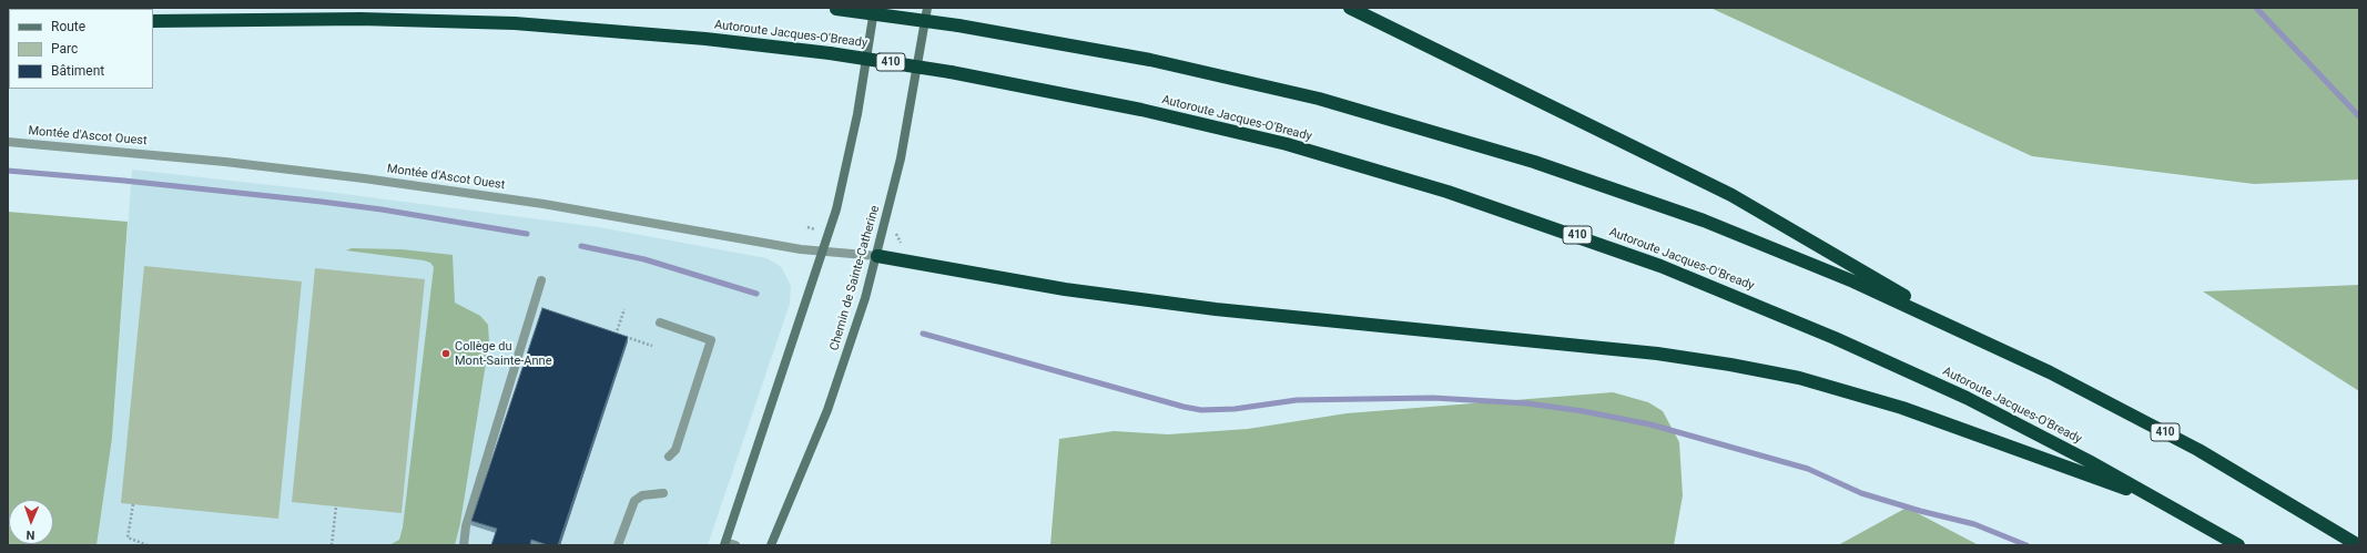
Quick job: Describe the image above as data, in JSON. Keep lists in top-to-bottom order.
{
  "streets": {
    "highway": ["Autoroute Jacques-O'Bready", "410"],
    "main road": ["Chemin de Sainte-Catherine"],
    "street": ["Montée d'Ascot Ouest"]
  },
  "crossings": [
    ["Montée d'Ascot Ouest", "Chemin de Sainte-Catherine"]
  ],
  "places": ["Collège du Mont-Sainte-Anne"],
  "legend": ["Route", "Parc", "Bâtiment"],
  "north": "bottom"
}
